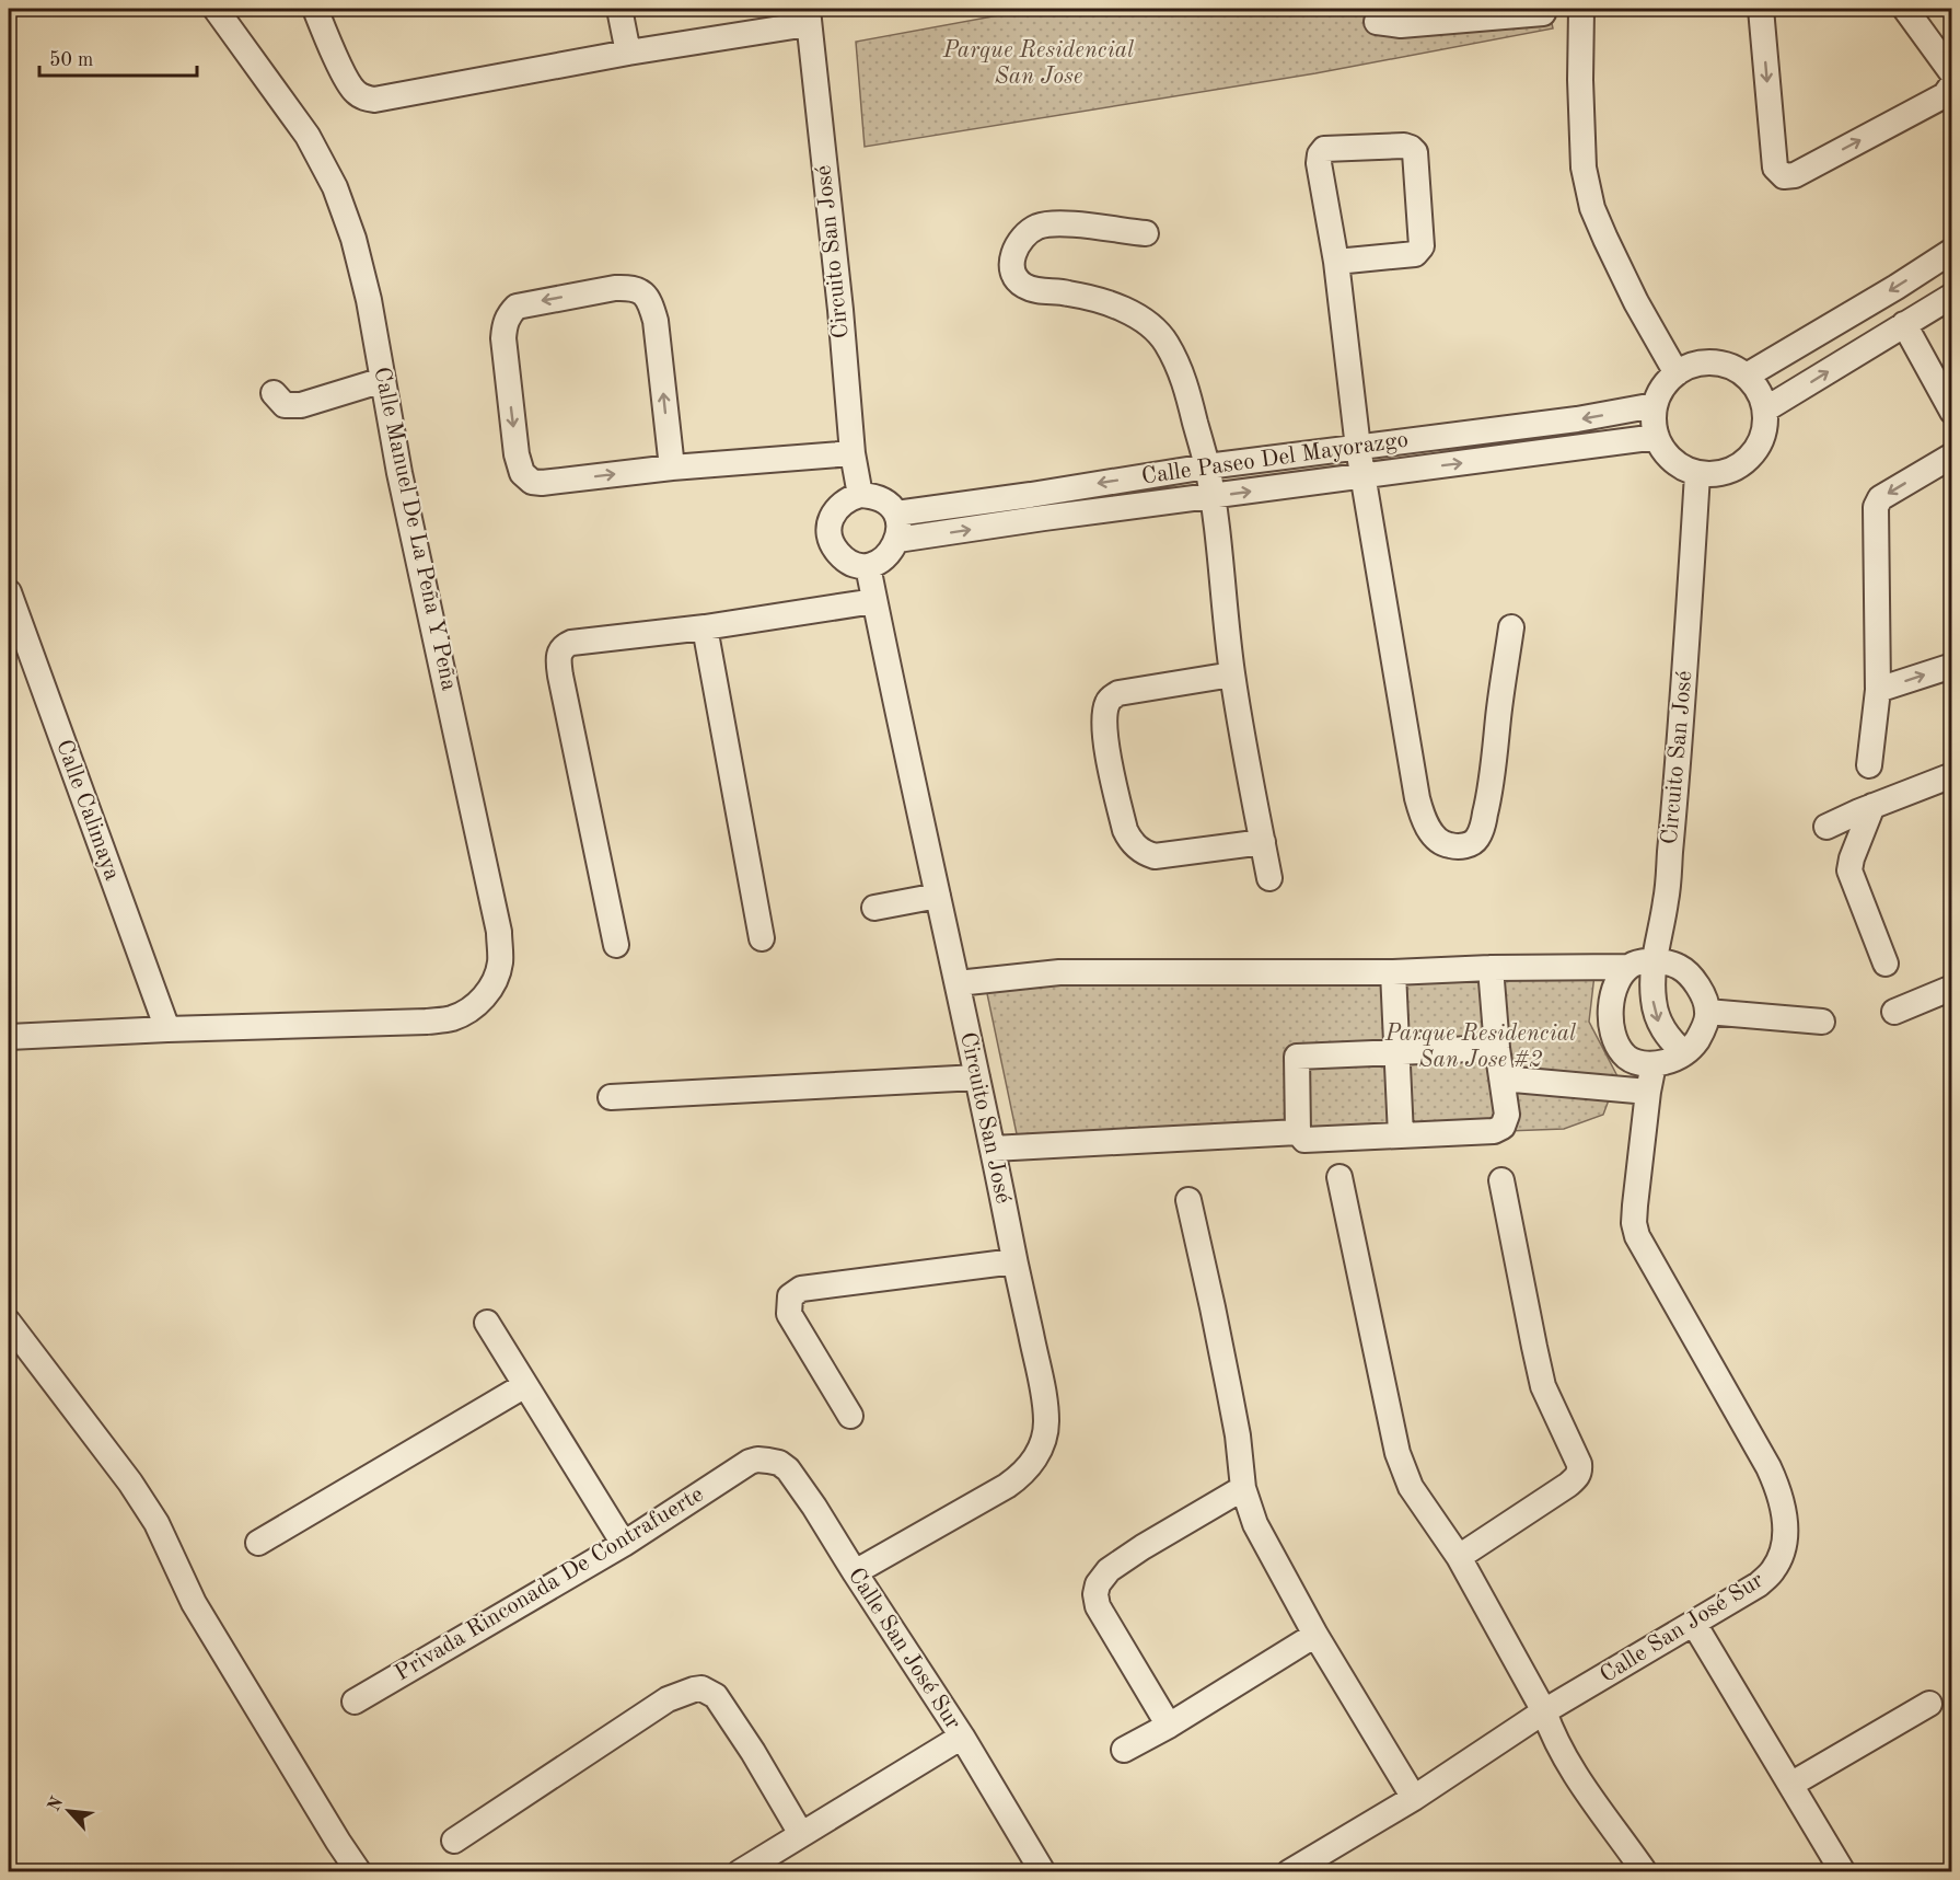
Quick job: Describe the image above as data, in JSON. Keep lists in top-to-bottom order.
{
  "streets": {
    "street": [
      "Circuito San José",
      "Calle Paseo Del Mayorazgo",
      "Calle Manuel De La Peña Y Peña",
      "Calle Calimaya",
      "Privada Rinconada De Contrafuerte",
      "Calle San José Sur"
    ]
  },
  "crossings": [
    ["Circuito San José", "Calle Paseo Del Mayorazgo"],
    ["Circuito San José", "Calle San José Sur"],
    ["Calle Manuel De La Peña Y Peña", "Calle Calimaya"],
    ["Privada Rinconada De Contrafuerte", "Calle San José Sur"]
  ],
  "parks": ["Parque Residencial San Jose", "Parque Residencial San Jose #2"],
  "scale_bar": "50 m",
  "north": "top left"
}
